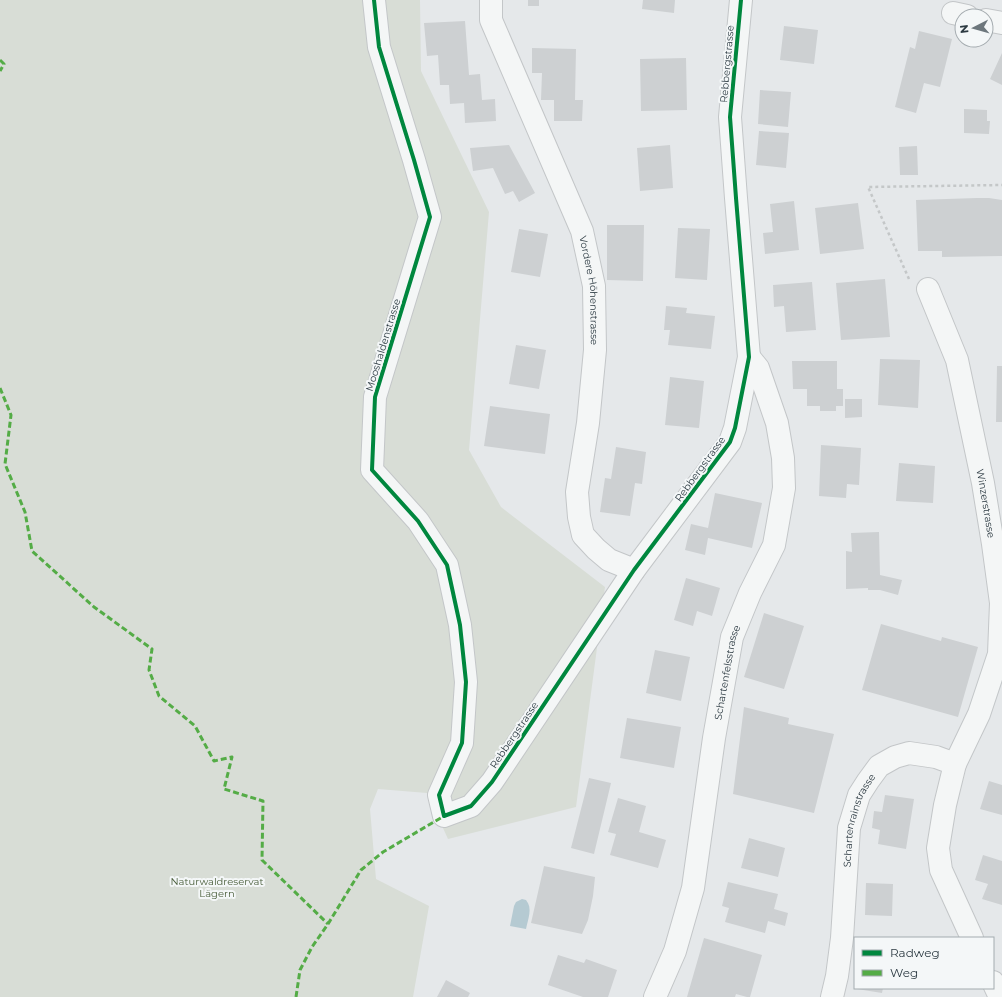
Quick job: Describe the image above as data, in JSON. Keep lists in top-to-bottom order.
{
  "streets": {
    "street": [
      "Rebbergstrasse",
      "Vordere Höhenstrasse",
      "Mooshaldenstrasse",
      "Winzerstrasse",
      "Schartenfelsstrasse",
      "Schartenrainstrasse"
    ]
  },
  "crossings": [
    ["Rebbergstrasse", "Vordere Höhenstrasse"],
    ["Rebbergstrasse", "Mooshaldenstrasse"],
    ["Rebbergstrasse", "Schartenfelsstrasse"],
    ["Winzerstrasse", "Schartenrainstrasse"]
  ],
  "parks": ["Naturwaldreservat Lägern"],
  "legend": ["Radweg", "Weg"],
  "north": "left"
}
